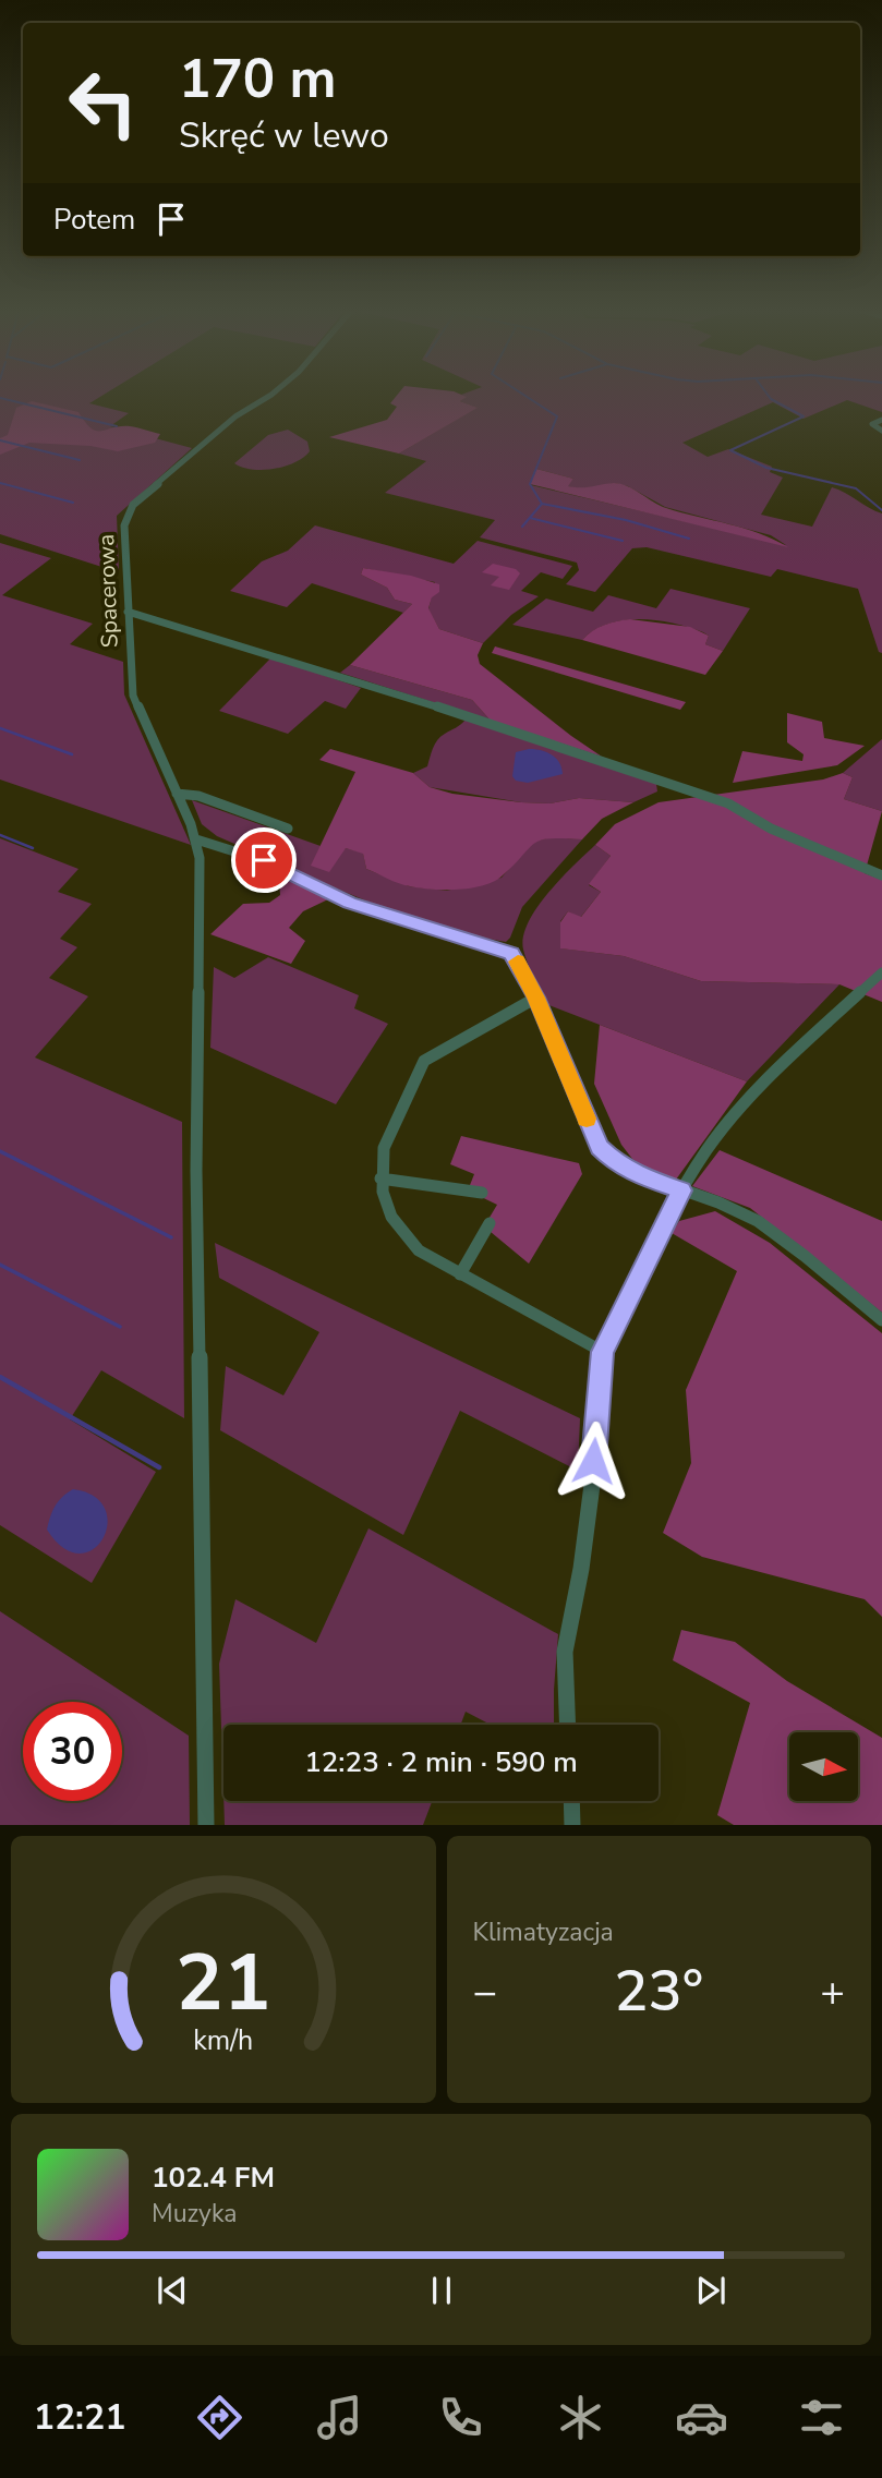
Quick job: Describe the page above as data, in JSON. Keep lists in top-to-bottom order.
{
  "streets": {
    "street": ["Spacerowa"]
  },
  "north": "right",
  "page": {
    "turn": ["170 m", "Skręć w lewo"],
    "then": "Potem",
    "limit": "30",
    "trip": "12:23 · 2 min · 590 m",
    "tile": "Klimatyzacja",
    "heat": ["−", "23°", "+"],
    "song": ["102.4 FM", "Muzyka"],
    "tabs": "12:21",
    "gauge": ["21", "km/h"]
  }
}
